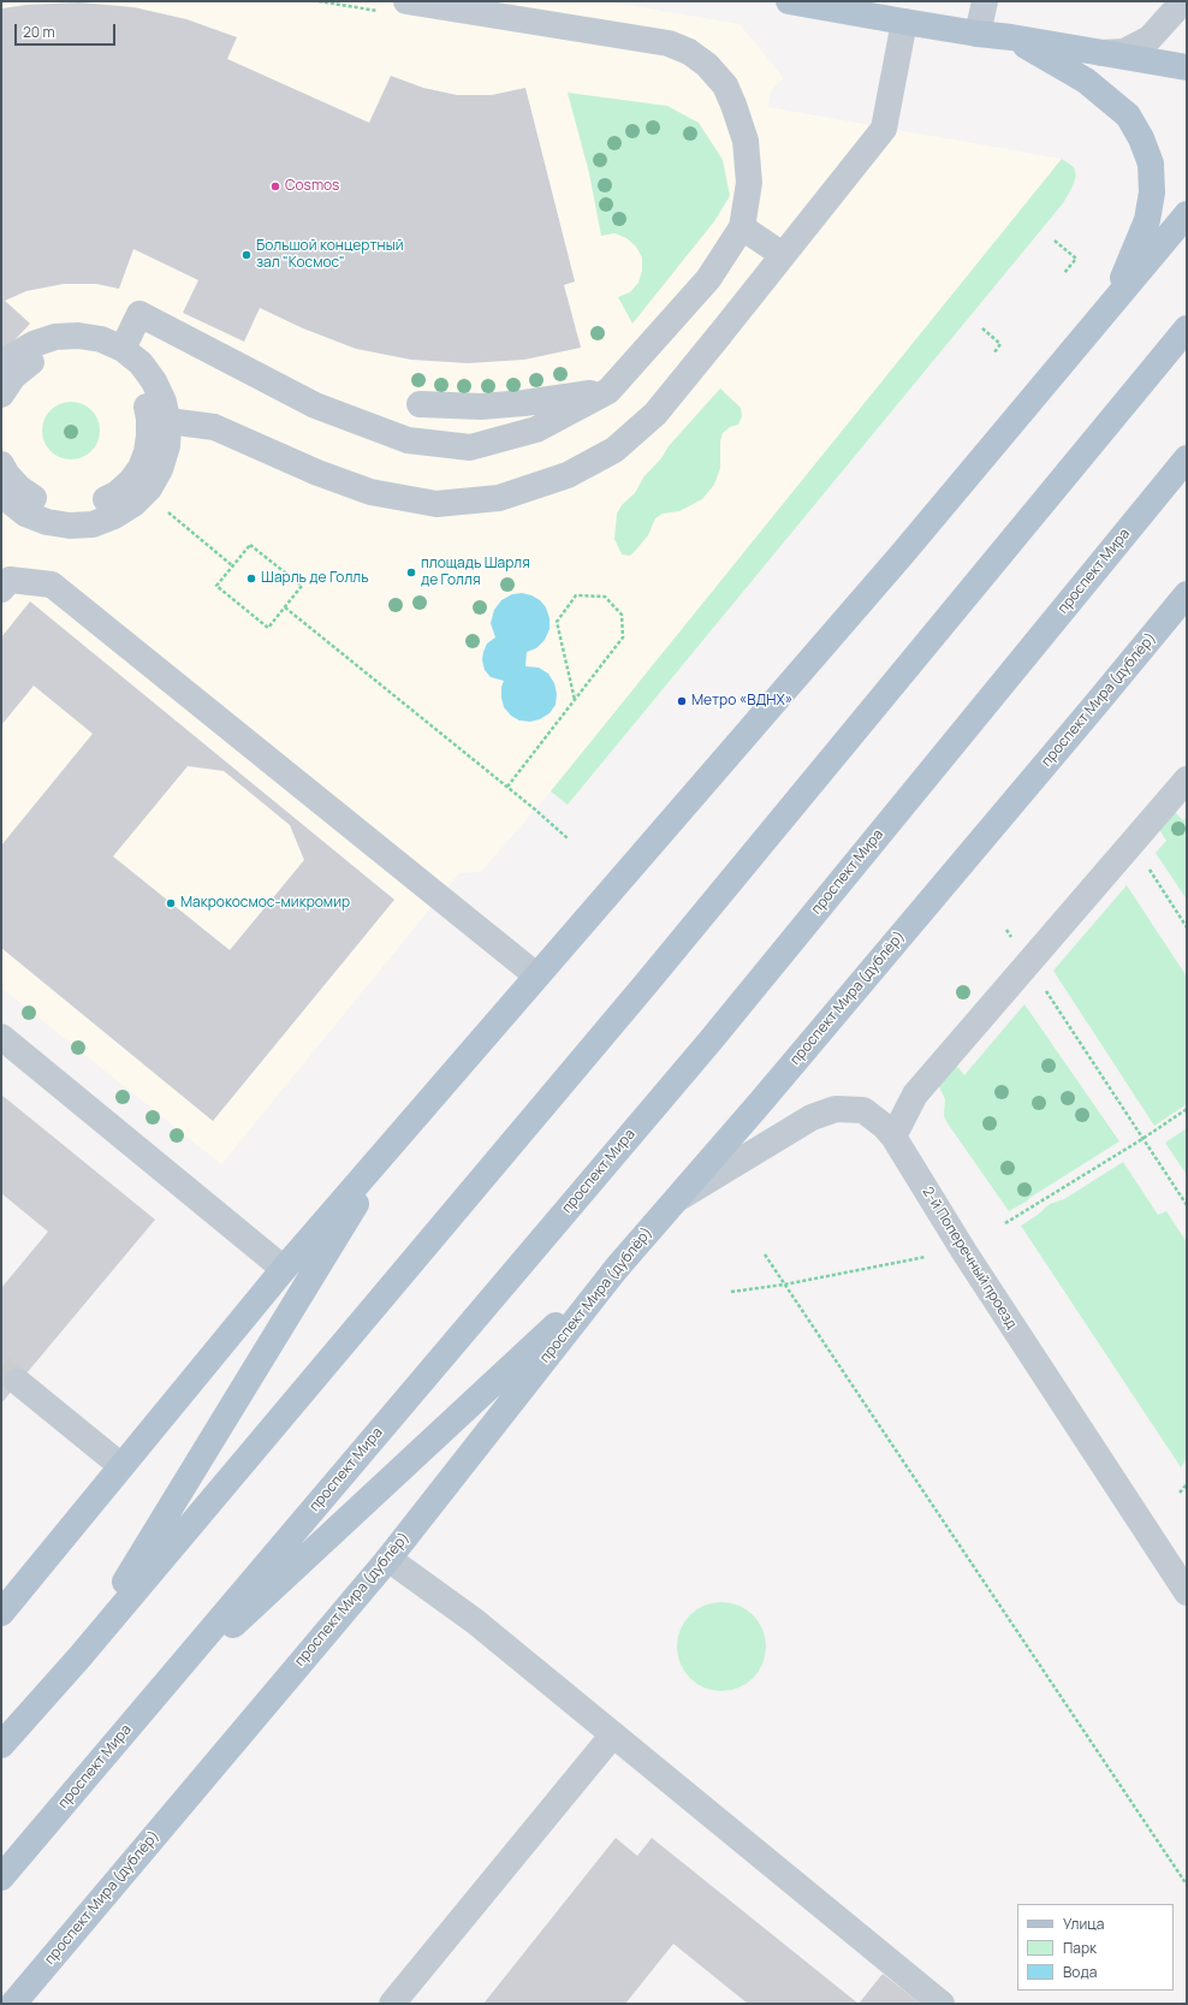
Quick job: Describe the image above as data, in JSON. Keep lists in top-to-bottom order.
{
  "streets": {
    "main road": ["проспект Мира", "проспект Мира (дублёр)"],
    "street": ["2-й Поперечный проезд"]
  },
  "crossings": [
    ["проспект Мира (дублёр)", "2-й Поперечный проезд"]
  ],
  "places": [
    "Cosmos",
    "Большой концертный зал \"Космос\"",
    "площадь Шарля де Голля",
    "Шарль де Голль",
    "Метро «ВДНХ»",
    "Макрокосмос-микромир"
  ],
  "legend": ["Улица", "Парк", "Вода"],
  "scale_bar": "20 m"
}
